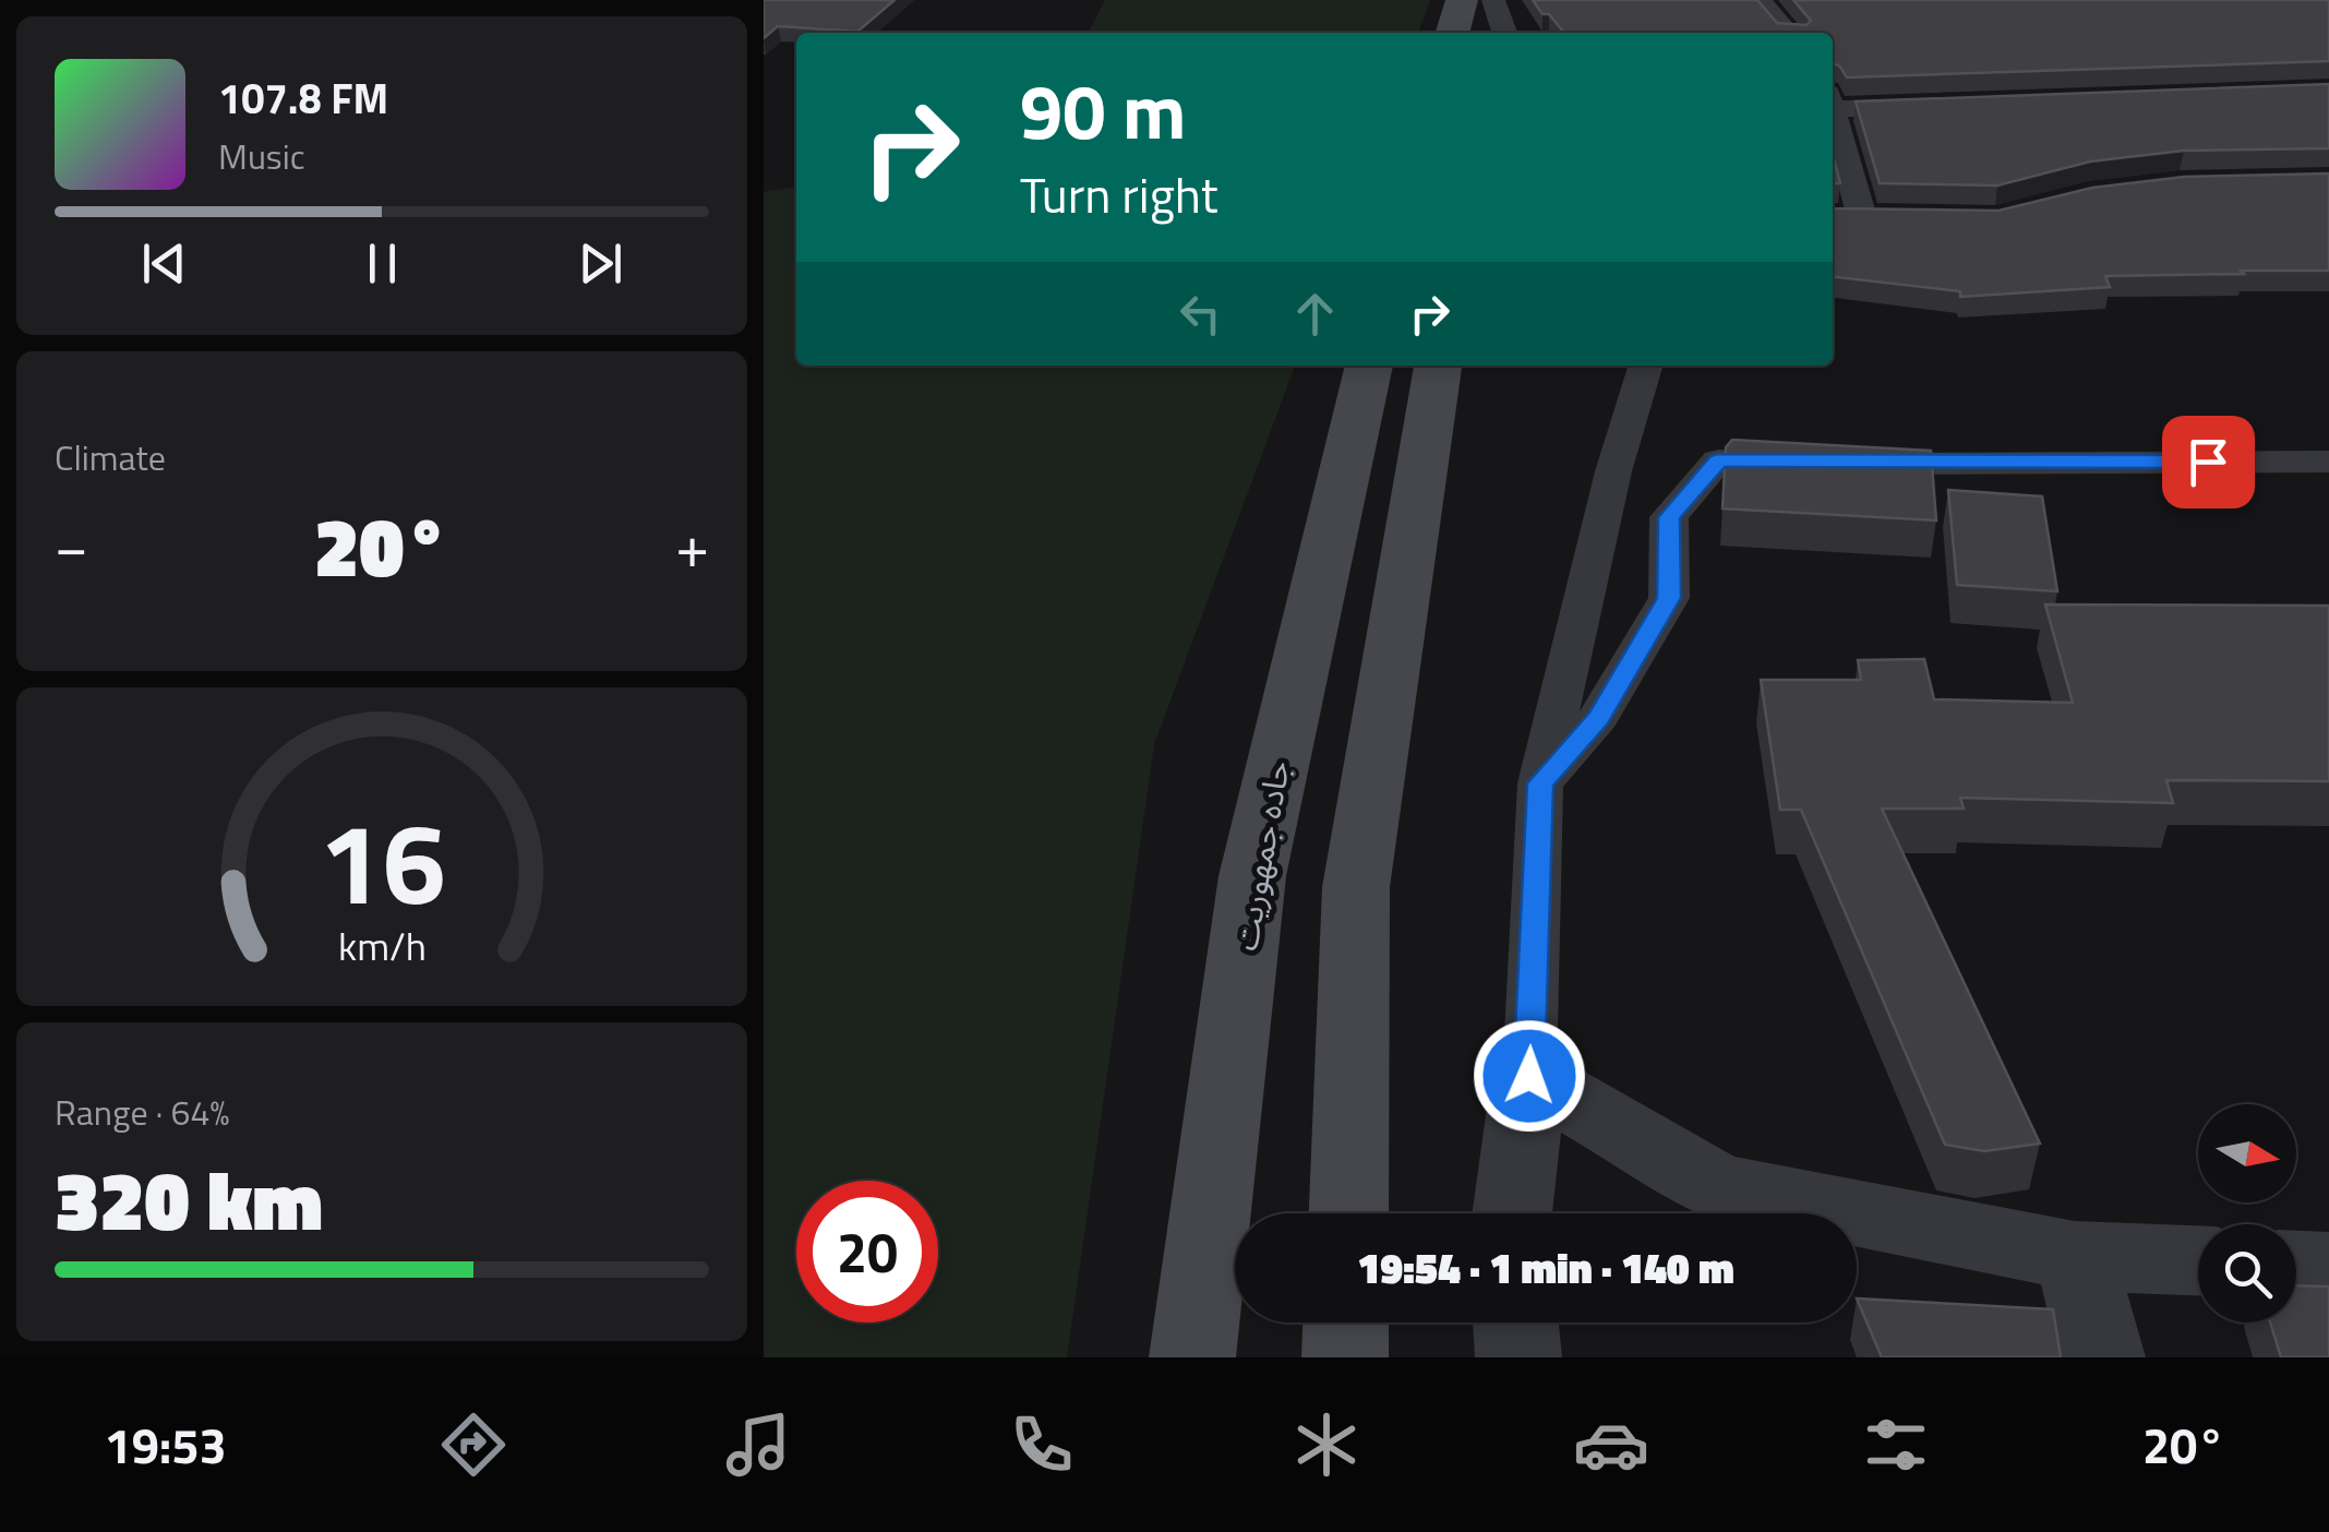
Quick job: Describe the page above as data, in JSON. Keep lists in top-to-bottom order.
{
  "streets": {
    "main road": ["جاده جمهوریت"]
  },
  "north": "right",
  "page": {
    "turn": ["90 m", "Turn right"],
    "song": ["107.8 FM", "Music"],
    "tile": [
      "Climate",
      ["Range · 64%", "320 km"]
    ],
    "heat": ["−", "20°", "+"],
    "limit": "20",
    "trip": "19:54 · 1 min · 140 m",
    "tabs": ["19:53", "20°"],
    "gauge": ["16", "km/h"]
  }
}
